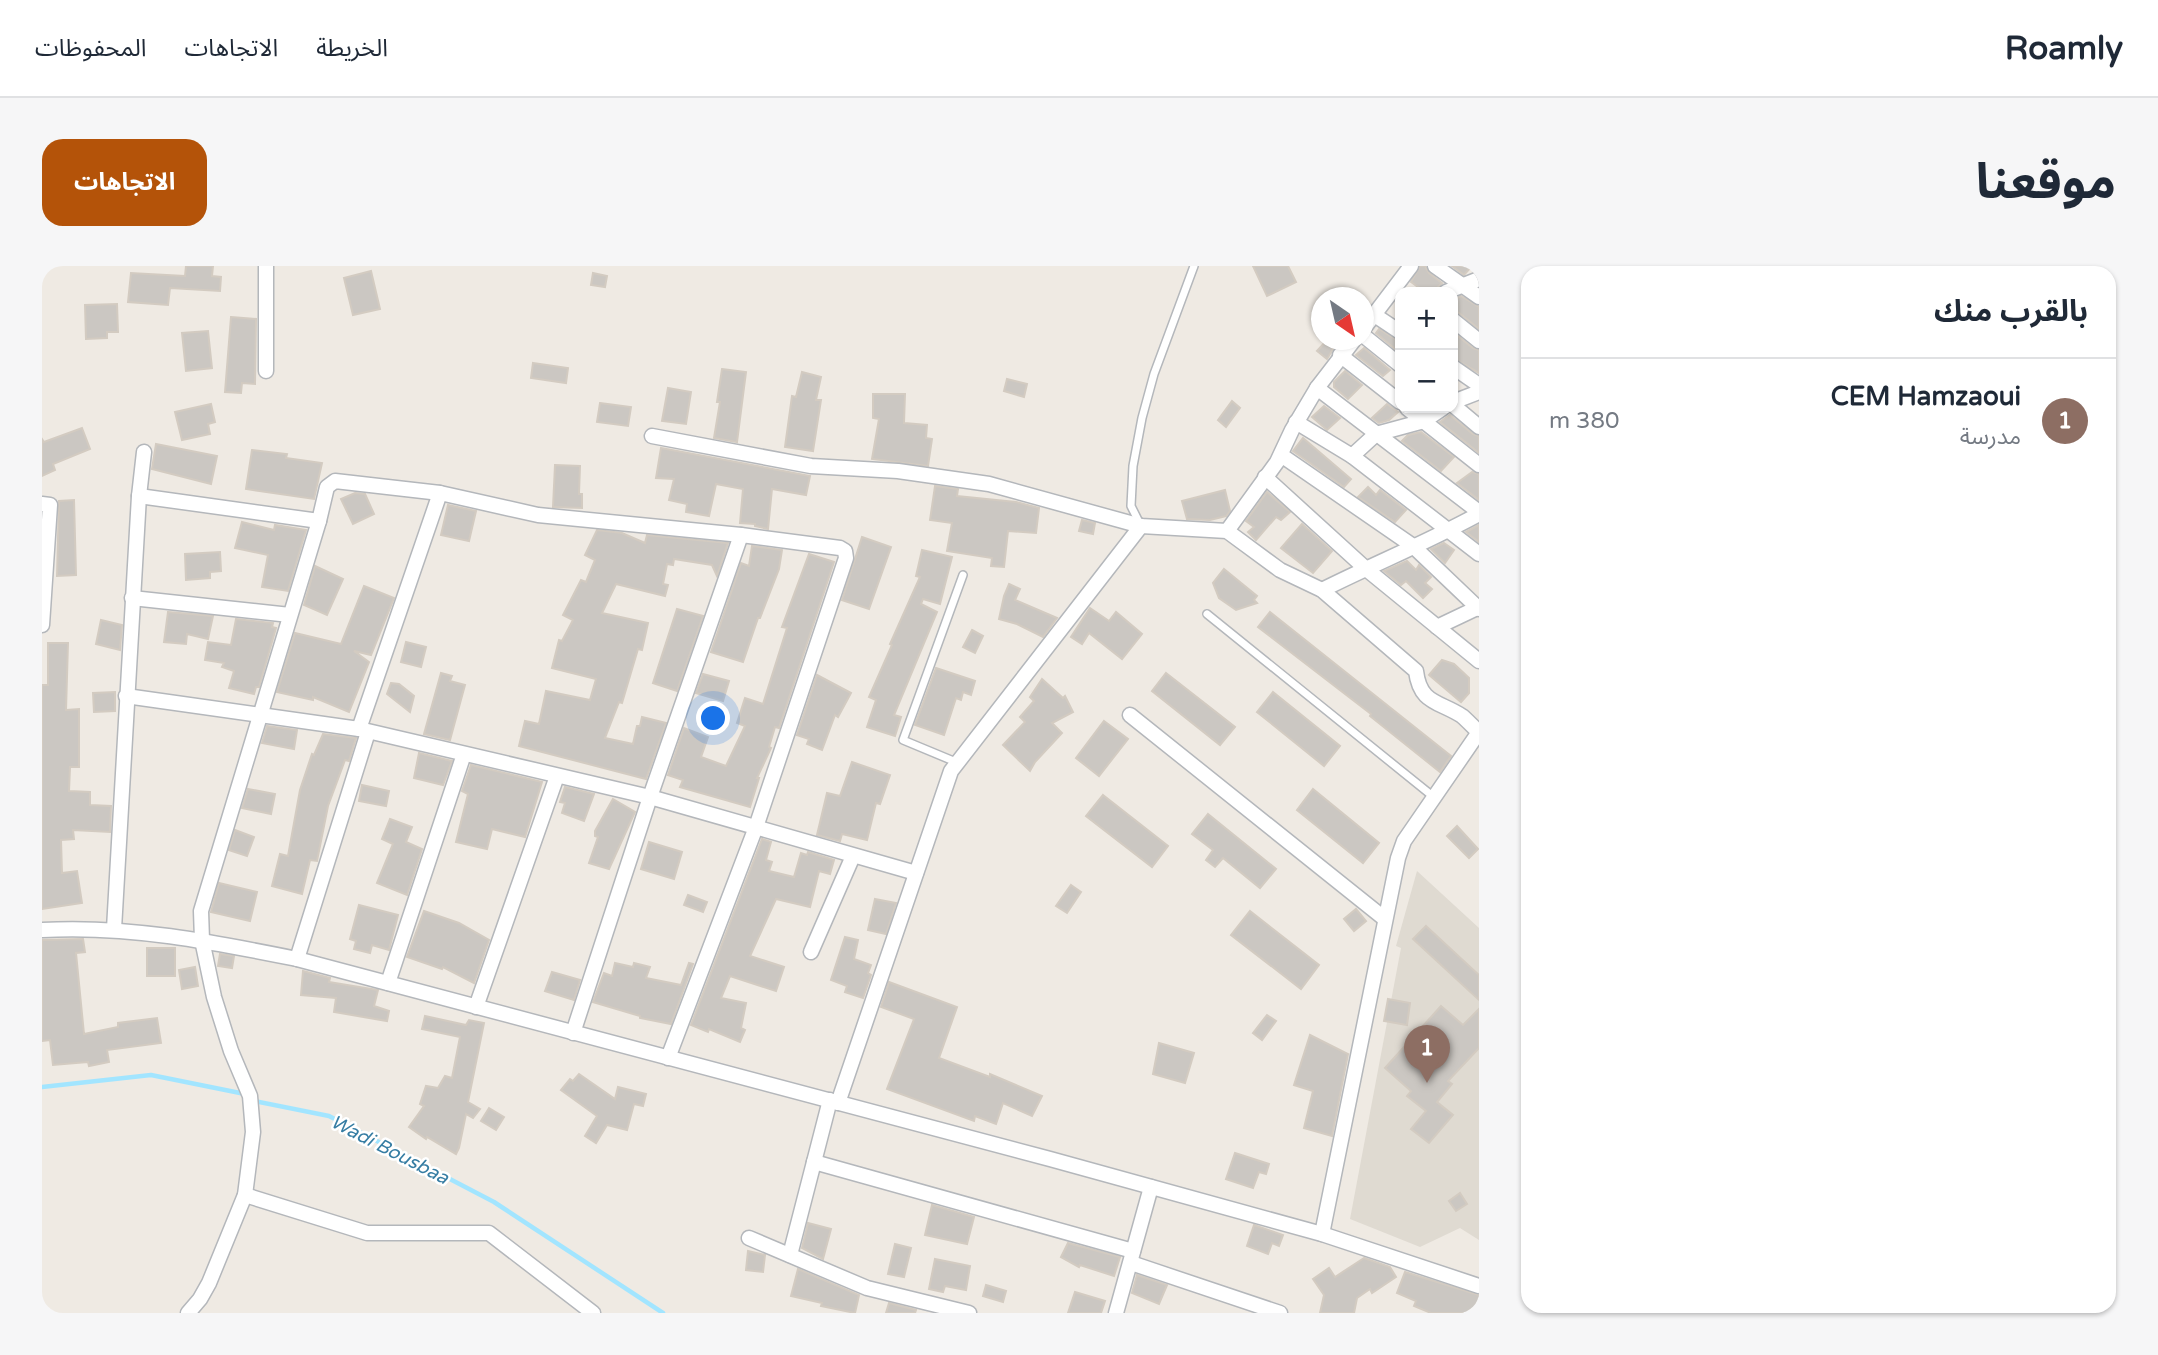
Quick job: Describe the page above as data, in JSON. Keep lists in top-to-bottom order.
{
  "water": ["Wadi Bousbaa"],
  "north": "bottom right",
  "page": {
    "header": "Roamly",
    "nav": ["الخريطة", "الاتجاهات", "المحفوظات"],
    "title": "موقعنا",
    "buttons": "الاتجاهات",
    "heading": "بالقرب منك",
    "map_buttons": ["+", "−"],
    "list": [
      {
        "mark": "1",
        "name": "CEM Hamzaoui",
        "note": "مدرسة",
        "value": "380 m"
      }
    ],
    "pins": "1"
  }
}
